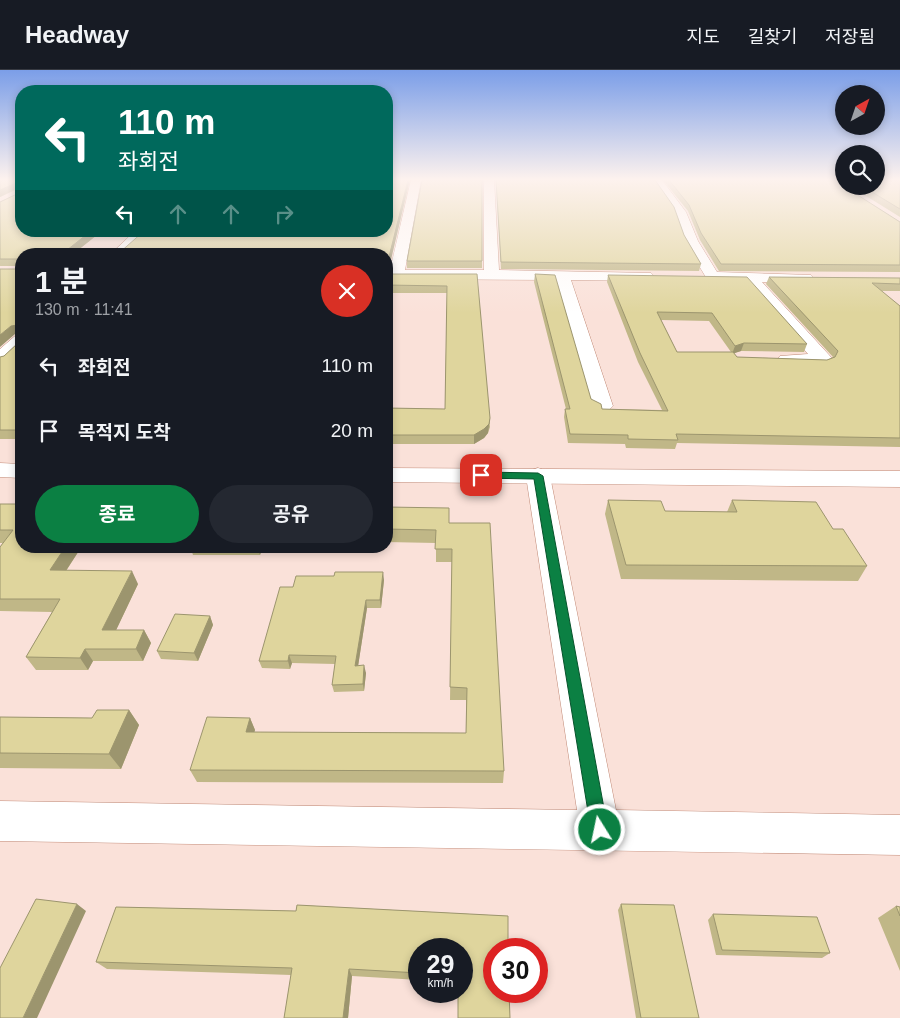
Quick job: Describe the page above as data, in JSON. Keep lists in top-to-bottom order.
{
  "north": "top right",
  "page": {
    "header": "Headway",
    "nav": ["지도", "길찾기", "저장됨"],
    "turn": ["110 m", "좌회전"],
    "heading": ["1 분", "130 m · 11:41"],
    "list": [
      {
        "name": "좌회전",
        "value": "110 m"
      },
      {
        "name": "목적지 도착",
        "value": "20 m"
      }
    ],
    "buttons": ["종료", "공유"],
    "speed": "29 km/h",
    "limit": "30"
  }
}
